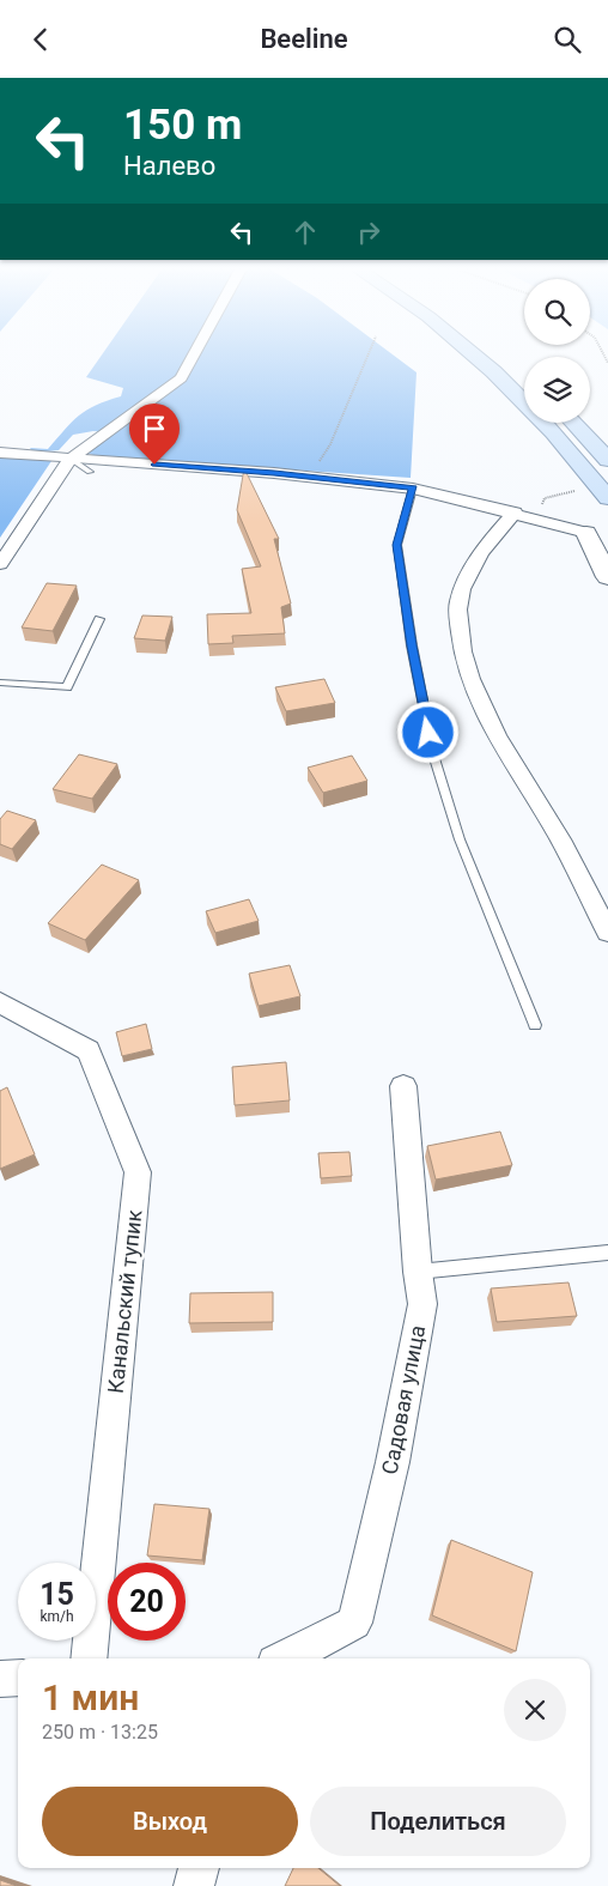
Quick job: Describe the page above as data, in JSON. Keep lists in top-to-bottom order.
{
  "streets": {
    "street": ["Канальский тупик", "Садовая улица"]
  },
  "page": {
    "header": "Beeline",
    "turn": ["150 m", "Налево"],
    "speed": "15 km/h",
    "limit": "20",
    "heading": ["1 мин", "250 m · 13:25"],
    "buttons": ["Выход", "Поделиться"]
  }
}
